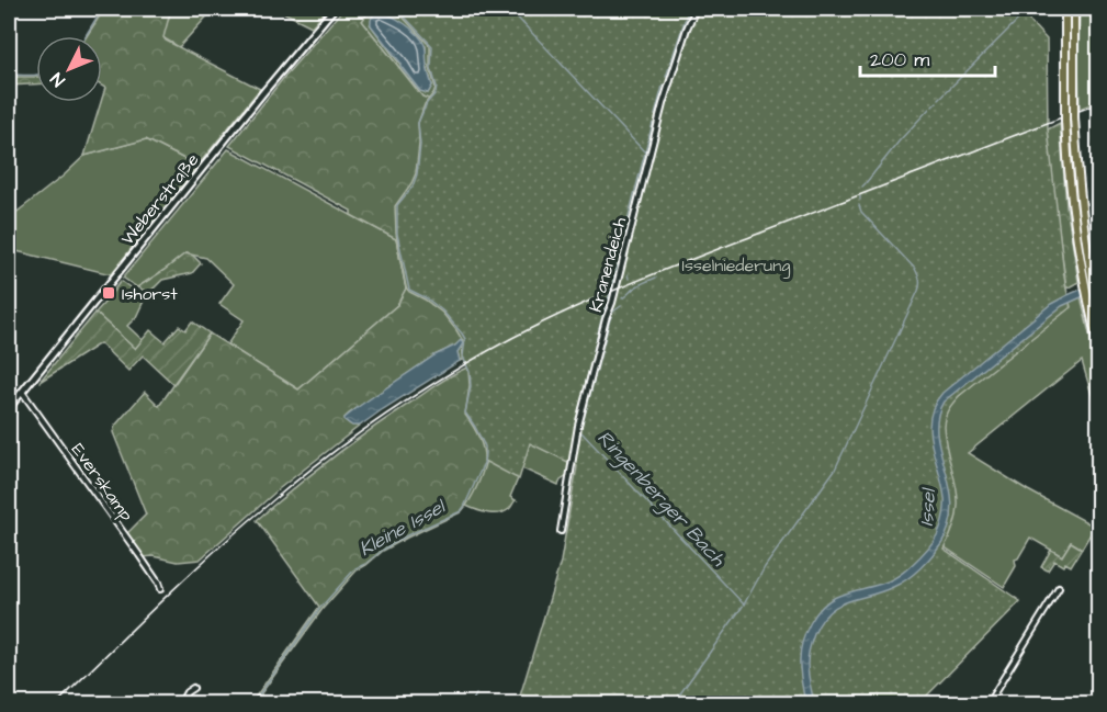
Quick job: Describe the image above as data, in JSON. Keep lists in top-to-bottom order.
{
  "streets": {
    "main road": ["Weberstraße"],
    "street": ["Kranendeich", "Everskamp"]
  },
  "crossings": [
    ["Weberstraße", "Everskamp"]
  ],
  "water": ["Ringenberger Bach", "Issel", "Kleine Issel"],
  "parks": ["Isselniederung"],
  "places": {
    "transit": ["Ishorst"]
  },
  "scale_bar": "200 m",
  "north": "bottom left"
}
